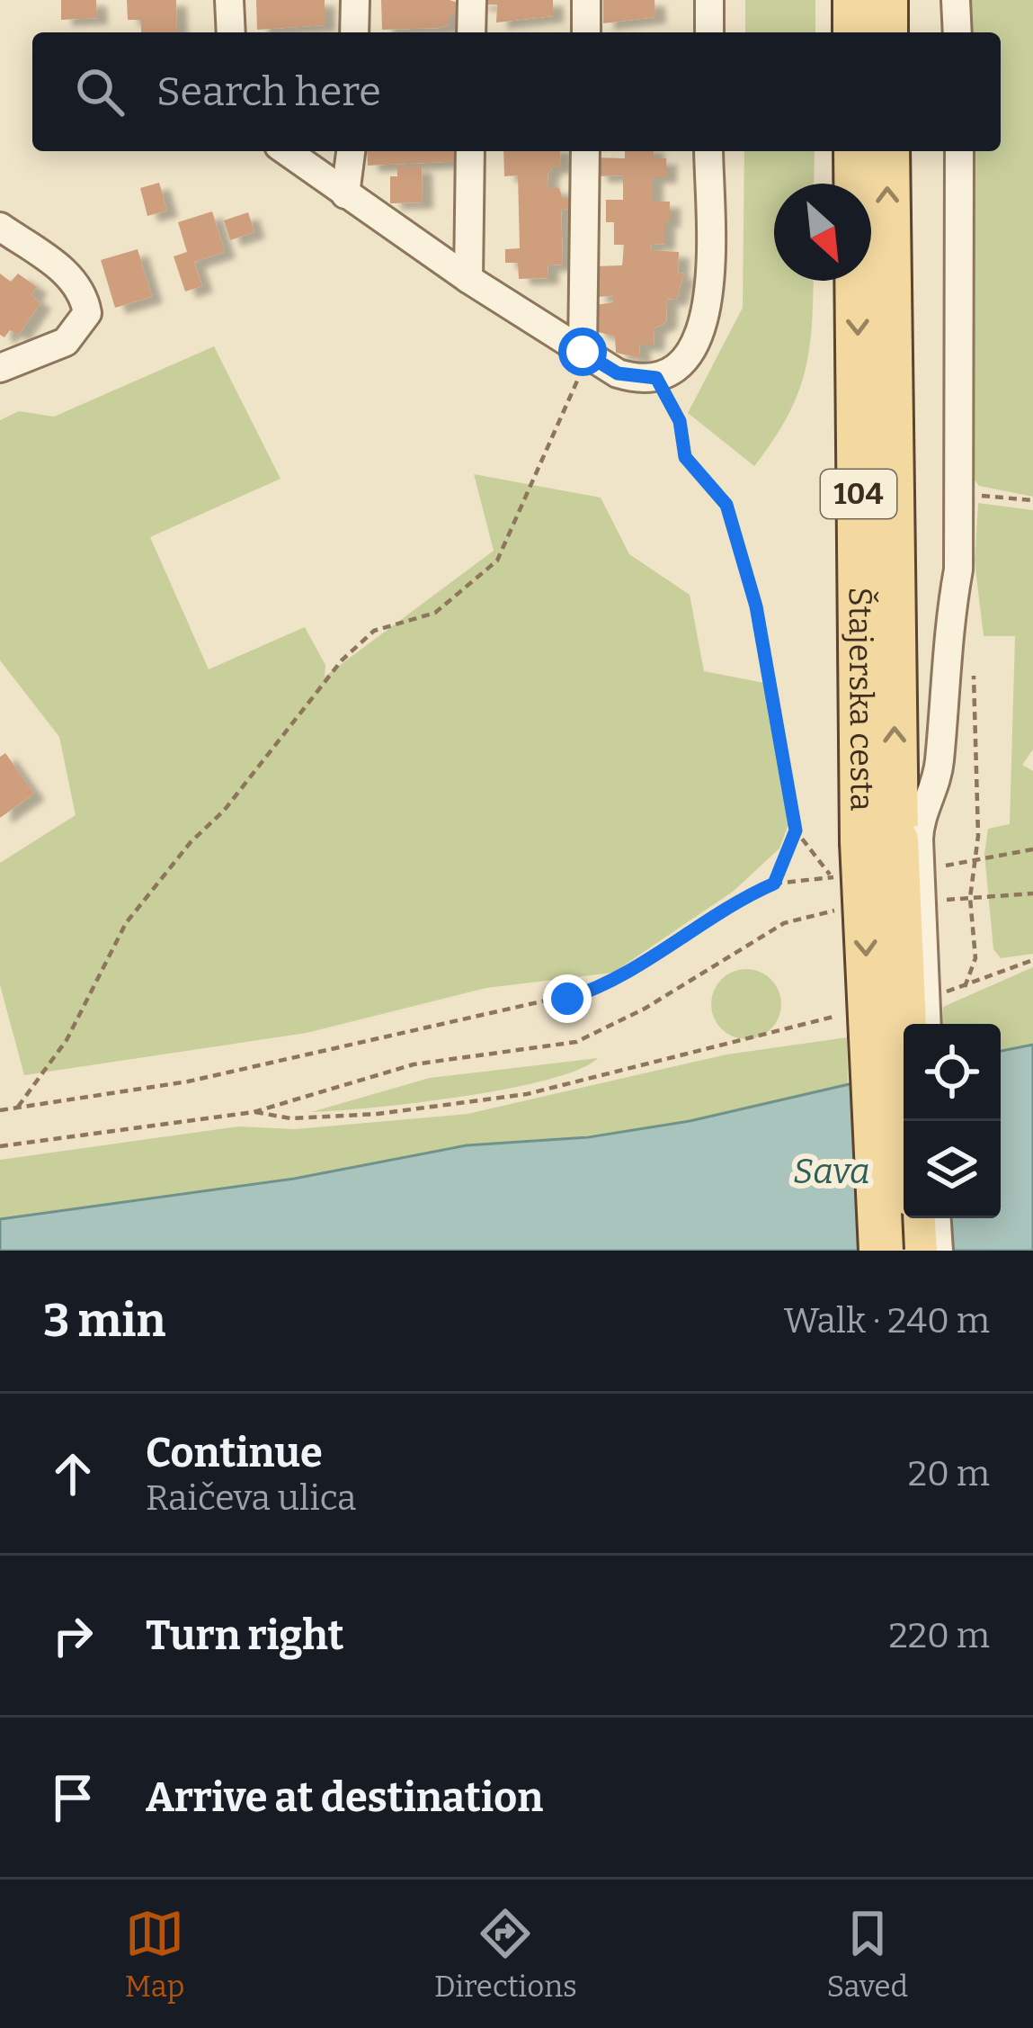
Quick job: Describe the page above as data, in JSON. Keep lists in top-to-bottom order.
{
  "streets": {
    "main road": ["104", "Štajerska cesta"]
  },
  "water": ["Sava"],
  "north": "bottom right",
  "page": {
    "search": "Search here",
    "heading": ["3 min", "Walk · 240 m"],
    "list": [
      ["Continue", "Raičeva ulica", "20 m"],
      ["Turn right", "220 m"],
      "Arrive at destination"
    ],
    "nav": ["Map", "Directions", "Saved"]
  }
}
